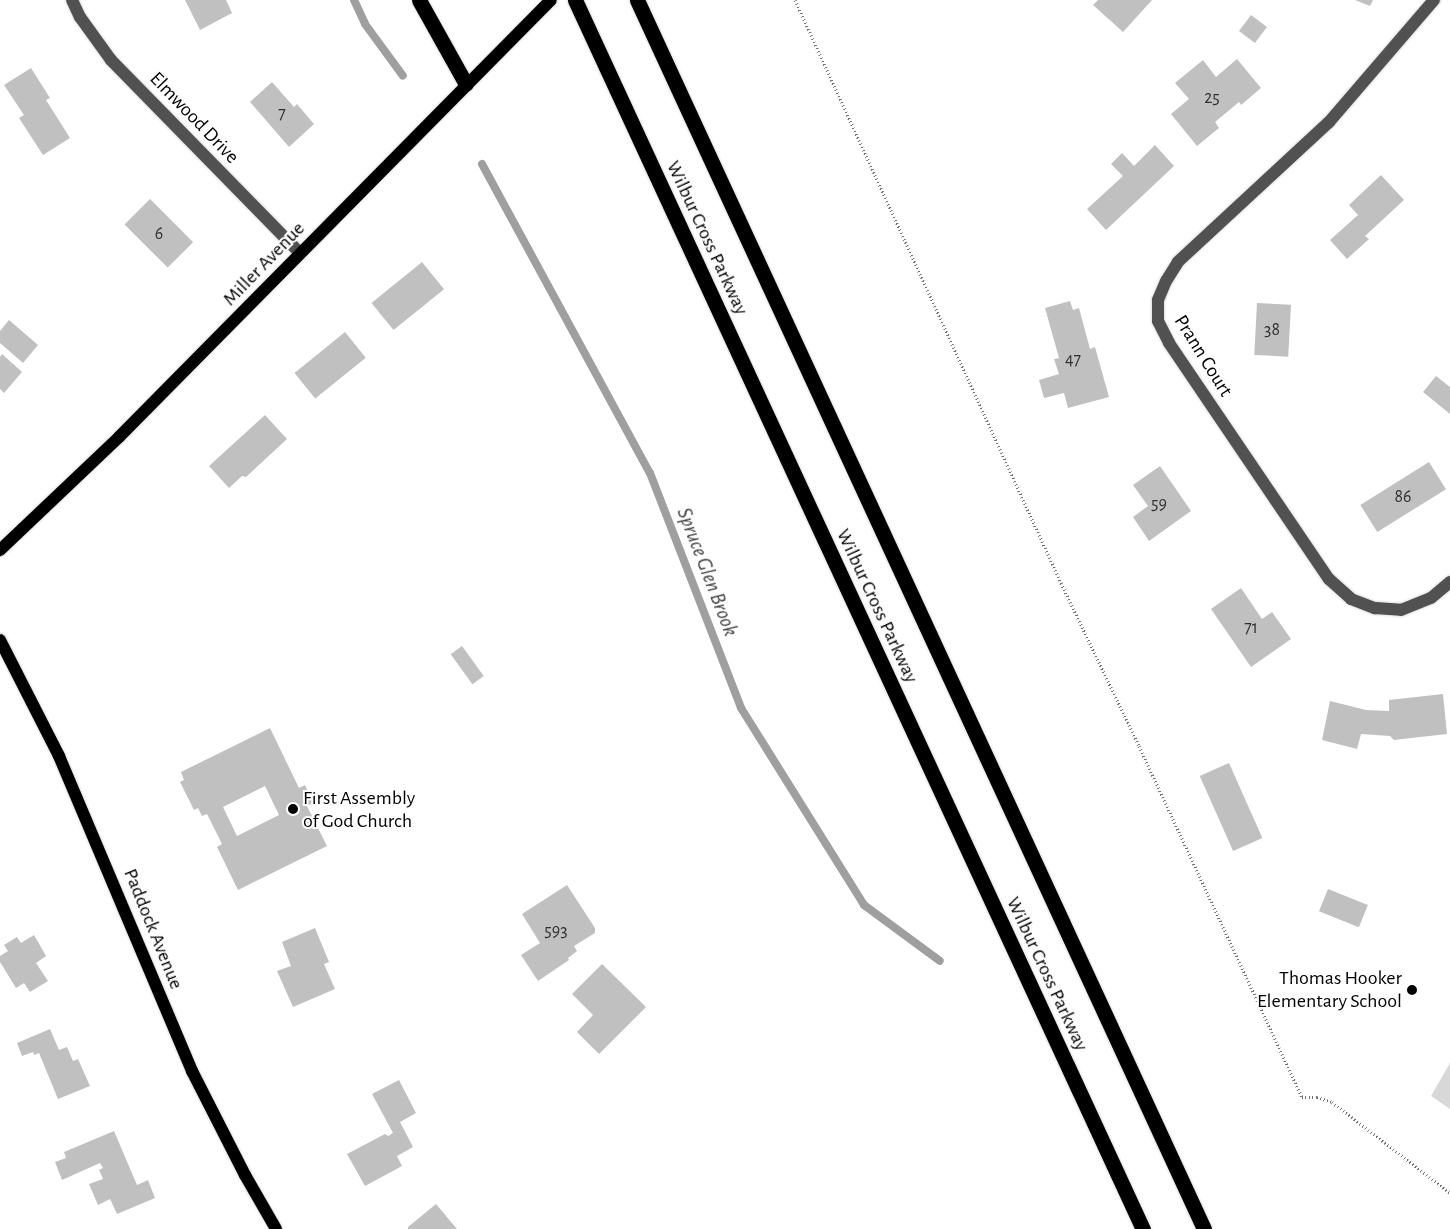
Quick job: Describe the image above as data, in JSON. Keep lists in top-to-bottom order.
{
  "streets": {
    "highway": ["Wilbur Cross Parkway"],
    "main road": ["Miller Avenue", "Paddock Avenue"],
    "street": ["Elmwood Drive", "Prann Court"]
  },
  "crossings": [
    ["Elmwood Drive", "Miller Avenue"]
  ],
  "water": ["Spruce Glen Brook"],
  "places": ["First Assembly of God Church", "Thomas Hooker Elementary School"],
  "house_numbers": [
    "25",
    "7",
    "6",
    "38",
    "47",
    "86",
    "59",
    "71",
    "593"
  ]
}
